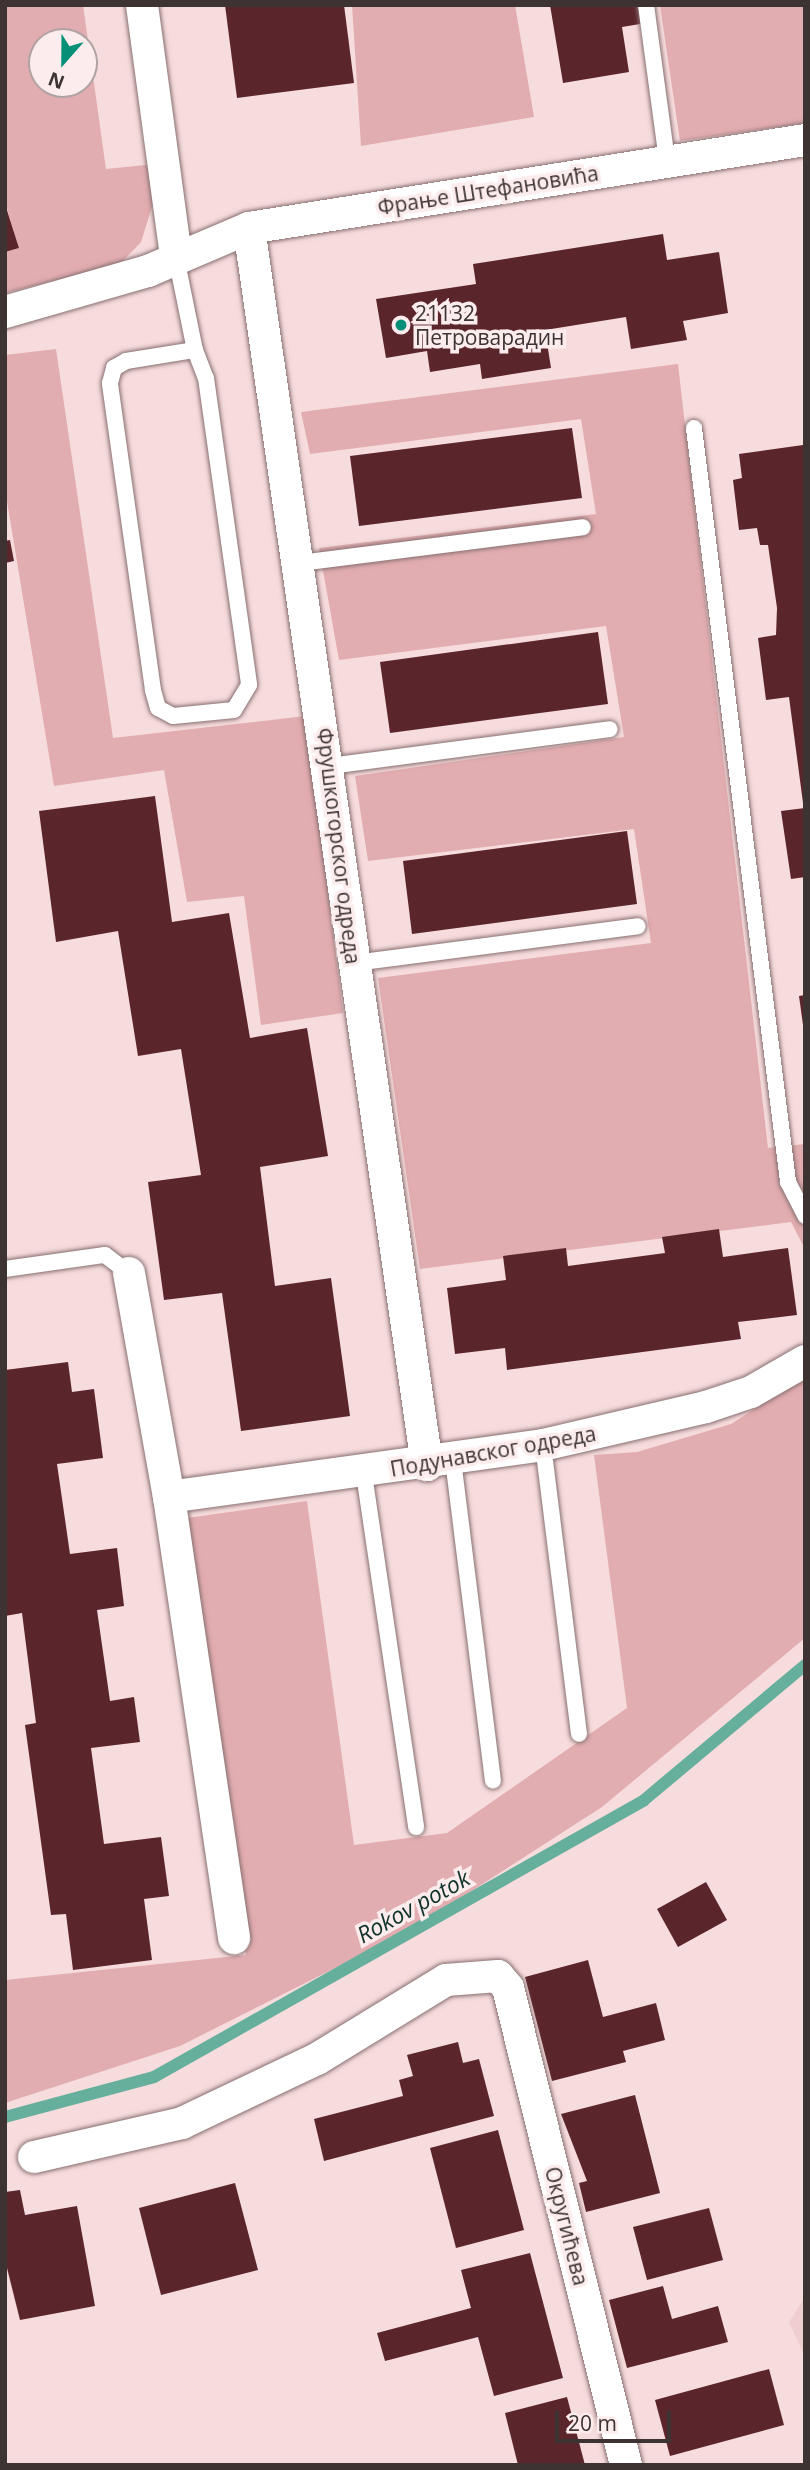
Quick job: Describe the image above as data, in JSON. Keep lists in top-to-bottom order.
{
  "streets": {
    "street": [
      "Фрање Штефановића",
      "Фрушкогорског одреда",
      "Подунавског одреда",
      "Округићева"
    ]
  },
  "crossings": [
    ["Фрање Штефановића", "Фрушкогорског одреда"],
    ["Фрушкогорског одреда", "Подунавског одреда"]
  ],
  "water": ["Rokov potok"],
  "places": ["21132 Петроварадин"],
  "scale_bar": "20 m",
  "north": "bottom"
}
